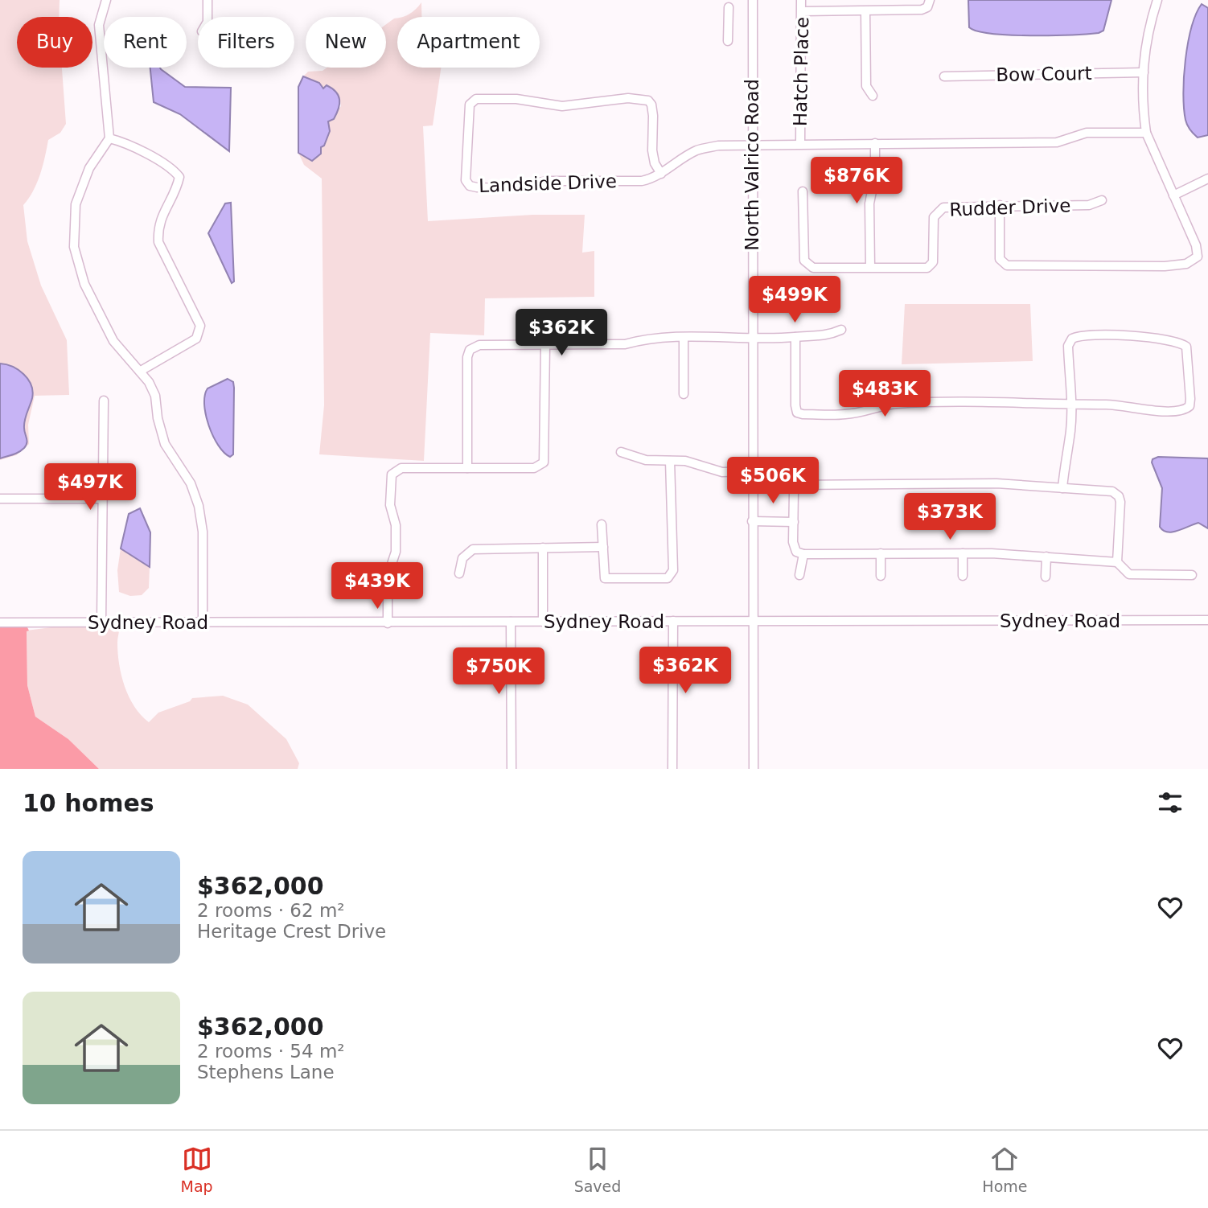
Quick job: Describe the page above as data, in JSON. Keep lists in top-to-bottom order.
{
  "streets": {
    "street": [
      "Hatch Place",
      "Bow Court",
      "North Valrico Road",
      "Landside Drive",
      "Rudder Drive",
      "Sydney Road"
    ]
  },
  "crossings": [
    ["Hatch Place", "Landside Drive"],
    ["North Valrico Road", "Landside Drive"],
    ["North Valrico Road", "Sydney Road"]
  ],
  "page": {
    "chip": [
      "Buy",
      "Rent",
      "Filters",
      "New",
      "Apartment"
    ],
    "price": [
      "$876K",
      "$499K",
      "$362K",
      "$483K",
      "$506K",
      "$497K",
      "$373K",
      "$439K",
      "$362K",
      "$750K"
    ],
    "heading": "10 homes",
    "list": [
      {
        "name": "$362,000",
        "note": "2 rooms · 62 m² · Heritage Crest Drive"
      },
      {
        "name": "$362,000",
        "note": "2 rooms · 54 m² · Stephens Lane"
      }
    ],
    "tabs": ["Map", "Saved", "Home"]
  }
}
